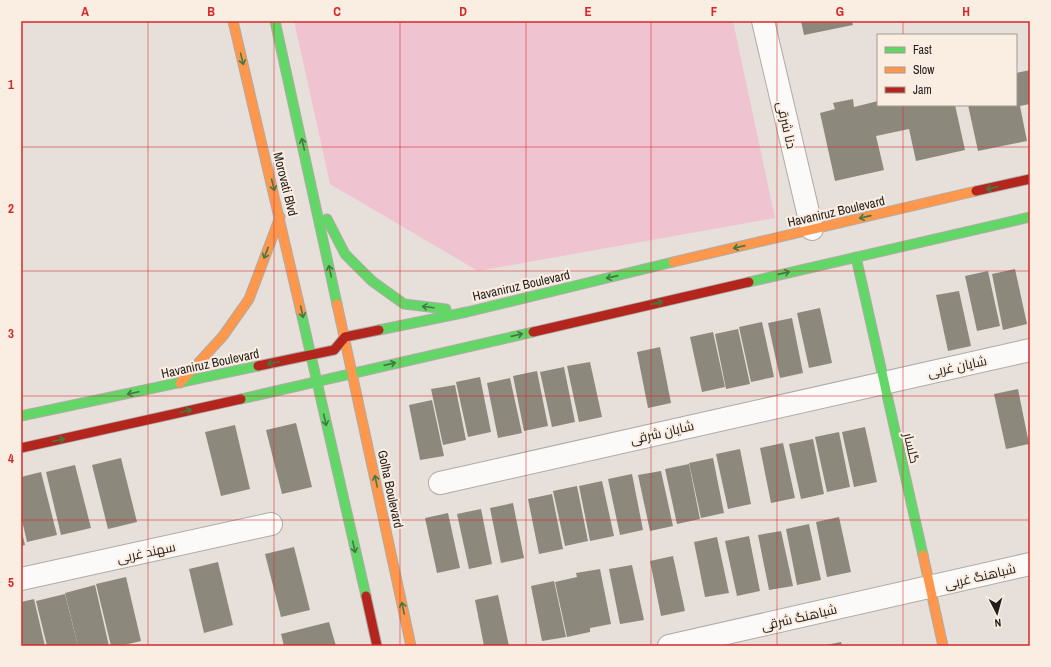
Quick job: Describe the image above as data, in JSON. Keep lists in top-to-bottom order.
{
  "streets": {
    "main road": [
      "Morovati Blvd",
      "Havaniruz Boulevard",
      "گلسار",
      "Golha Boulevard"
    ],
    "street": [
      "دنا شرقی",
      "شایان غربی",
      "شایان شرقی",
      "سهند غربی",
      "شباهنگ غربی",
      "شباهنگ شرقی"
    ]
  },
  "crossings": [
    ["دنا شرقی", "Havaniruz Boulevard"],
    ["Morovati Blvd", "Havaniruz Boulevard"],
    ["Morovati Blvd", "Golha Boulevard"],
    ["Havaniruz Boulevard", "Golha Boulevard"],
    ["شایان غربی", "شایان شرقی"],
    ["شایان غربی", "گلسار"],
    ["شایان شرقی", "گلسار"],
    ["گلسار", "شباهنگ غربی"],
    ["گلسار", "شباهنگ شرقی"],
    ["شباهنگ غربی", "شباهنگ شرقی"]
  ],
  "legend": ["Fast", "Slow", "Jam"],
  "north": "bottom",
  "grid": {
    "columns": [
      "A",
      "B",
      "C",
      "D",
      "E",
      "F",
      "G",
      "H"
    ],
    "rows": [
      "1",
      "2",
      "3",
      "4",
      "5"
    ]
  }
}
